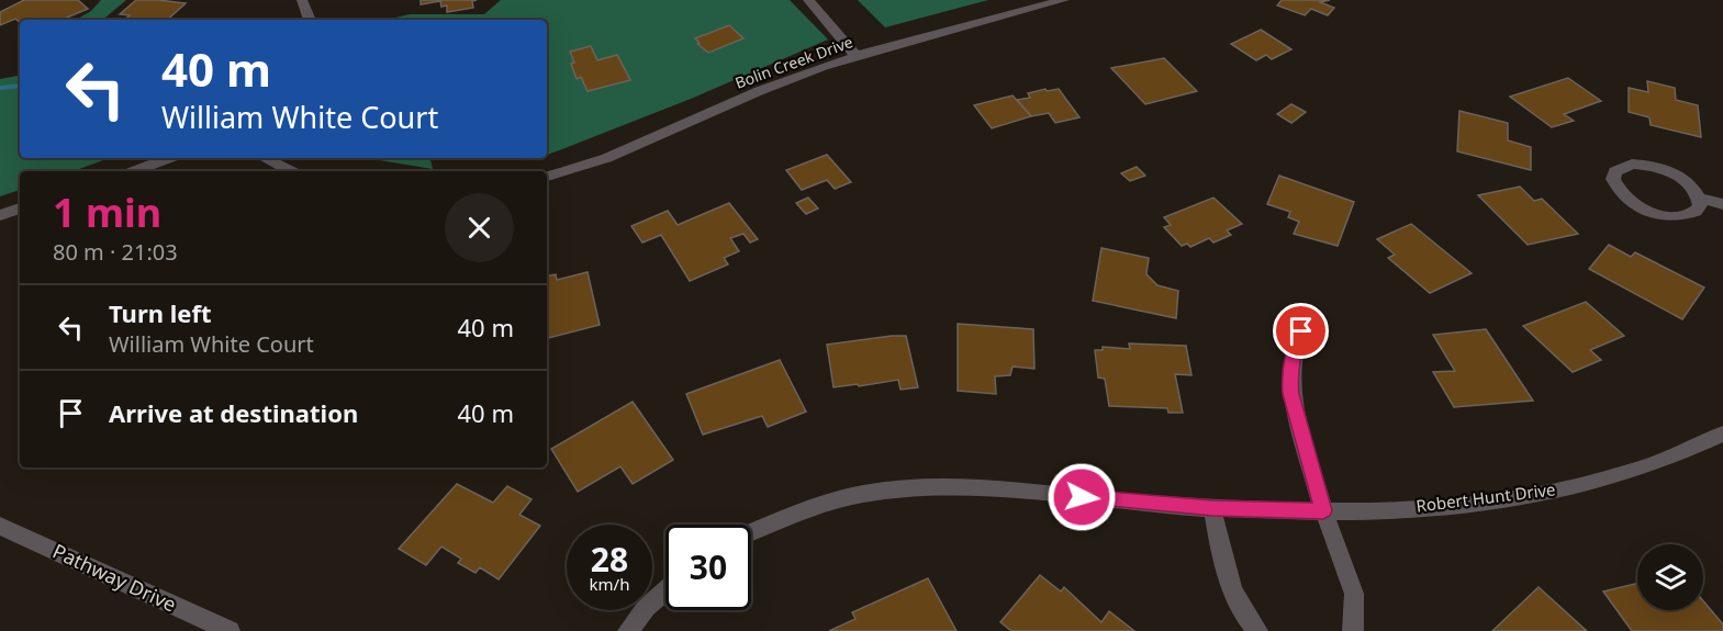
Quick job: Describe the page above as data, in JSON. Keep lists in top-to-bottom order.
{
  "streets": {
    "street": ["Bolin Creek Drive", "Robert Hunt Drive", "Pathway Drive"]
  },
  "page": {
    "turn": ["40 m", "William White Court"],
    "heading": ["1 min", "80 m · 21:03"],
    "list": [
      {
        "name": "Turn left",
        "note": "William White Court",
        "value": "40 m"
      },
      {
        "name": "Arrive at destination",
        "value": "40 m"
      }
    ],
    "speed": "28 km/h",
    "limit": "30"
  }
}
